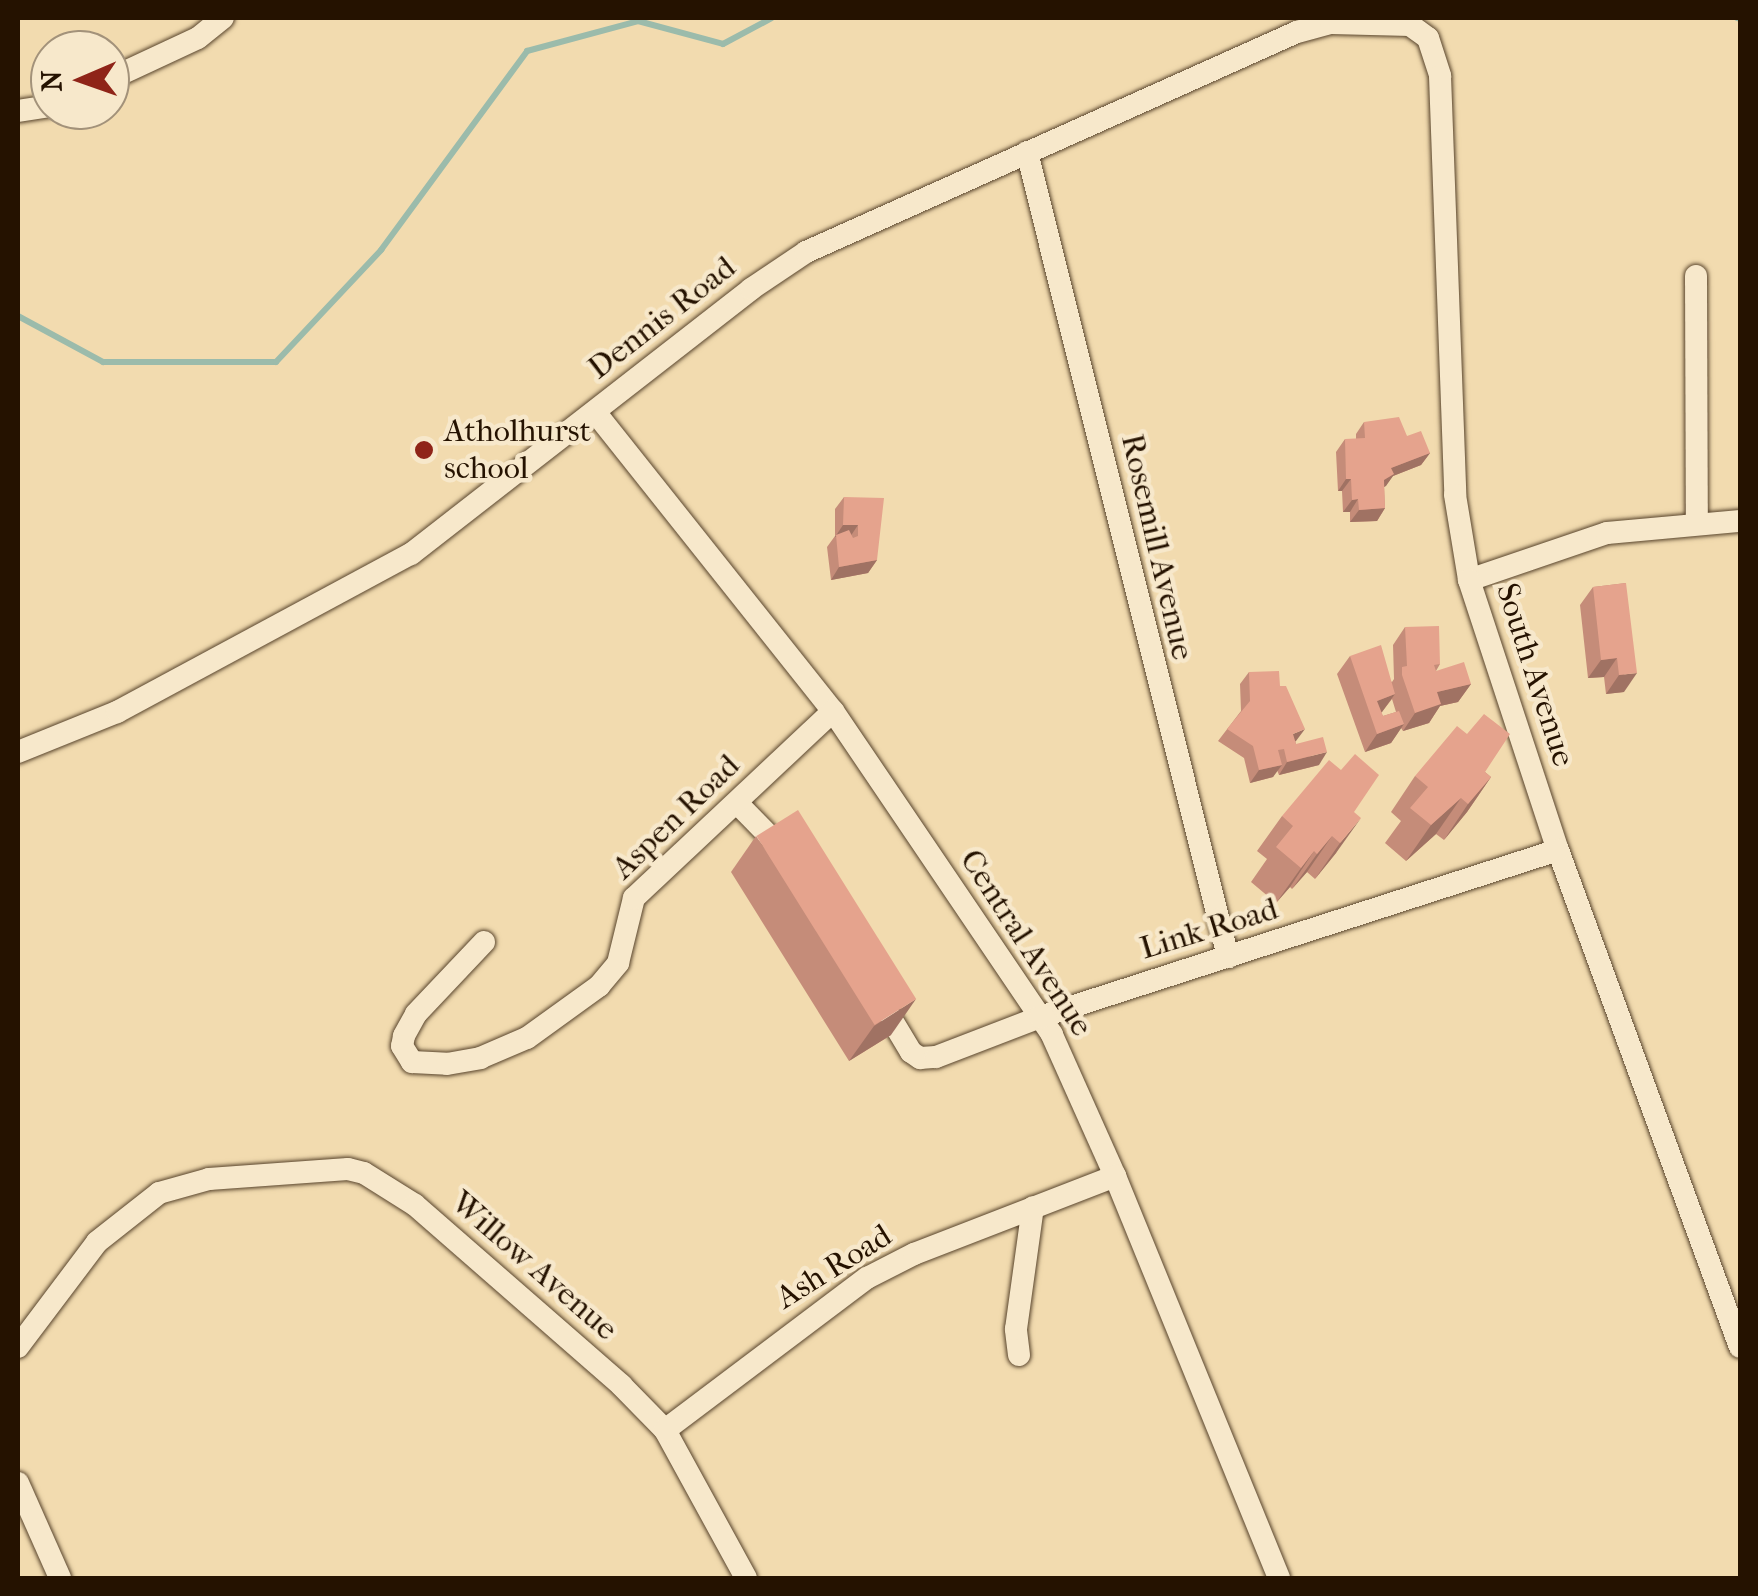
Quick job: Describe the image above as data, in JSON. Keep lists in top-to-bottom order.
{
  "streets": {
    "street": [
      "Dennis Road",
      "Rosemill Avenue",
      "South Avenue",
      "Aspen Road",
      "Link Road",
      "Central Avenue",
      "Willow Avenue",
      "Ash Road"
    ]
  },
  "crossings": [
    ["Dennis Road", "Rosemill Avenue"],
    ["Dennis Road", "South Avenue"],
    ["Dennis Road", "Central Avenue"],
    ["Rosemill Avenue", "Link Road"],
    ["South Avenue", "Link Road"],
    ["Aspen Road", "Central Avenue"],
    ["Link Road", "Central Avenue"],
    ["Central Avenue", "Ash Road"],
    ["Willow Avenue", "Ash Road"]
  ],
  "places": ["Atholhurst school"],
  "north": "left"
}
